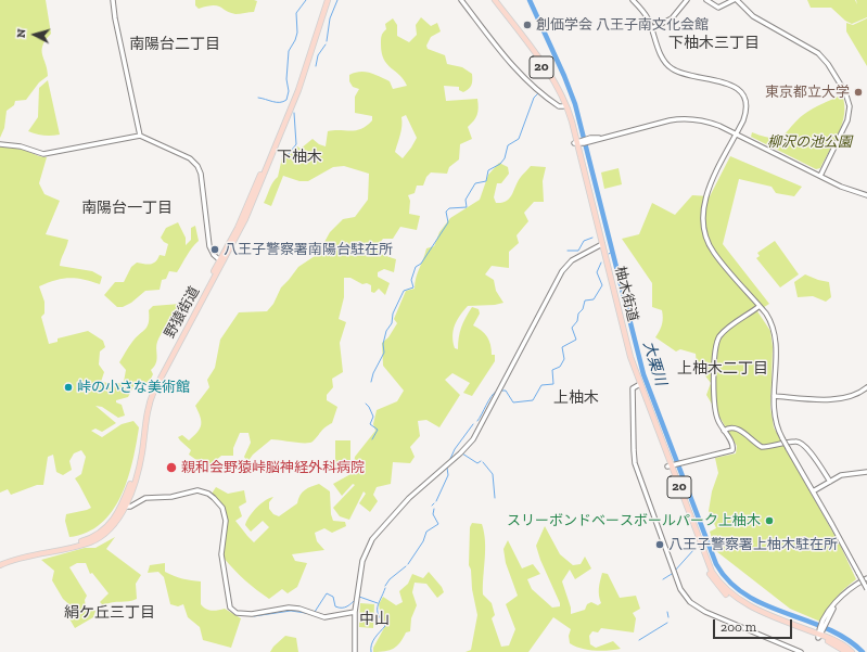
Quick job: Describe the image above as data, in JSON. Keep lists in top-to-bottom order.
{
  "streets": {
    "main road": ["20", "柚木街道", "野猿街道"]
  },
  "districts": [
    "下柚木三丁目",
    "南陽台二丁目",
    "下柚木",
    "南陽台一丁目",
    "上柚木二丁目",
    "上柚木",
    "絹ケ丘三丁目",
    "中山"
  ],
  "water": ["大栗川"],
  "parks": ["柳沢の池公園"],
  "places": [
    "創価学会 八王子南文化会館",
    "東京都立大学",
    "八王子警察署南陽台駐在所",
    "峠の小さな美術館",
    "親和会野猿峠脳神経外科病院",
    "スリーボンドベースボールパーク上柚木",
    "八王子警察署上柚木駐在所"
  ],
  "scale_bar": "200 m",
  "north": "left"
}
